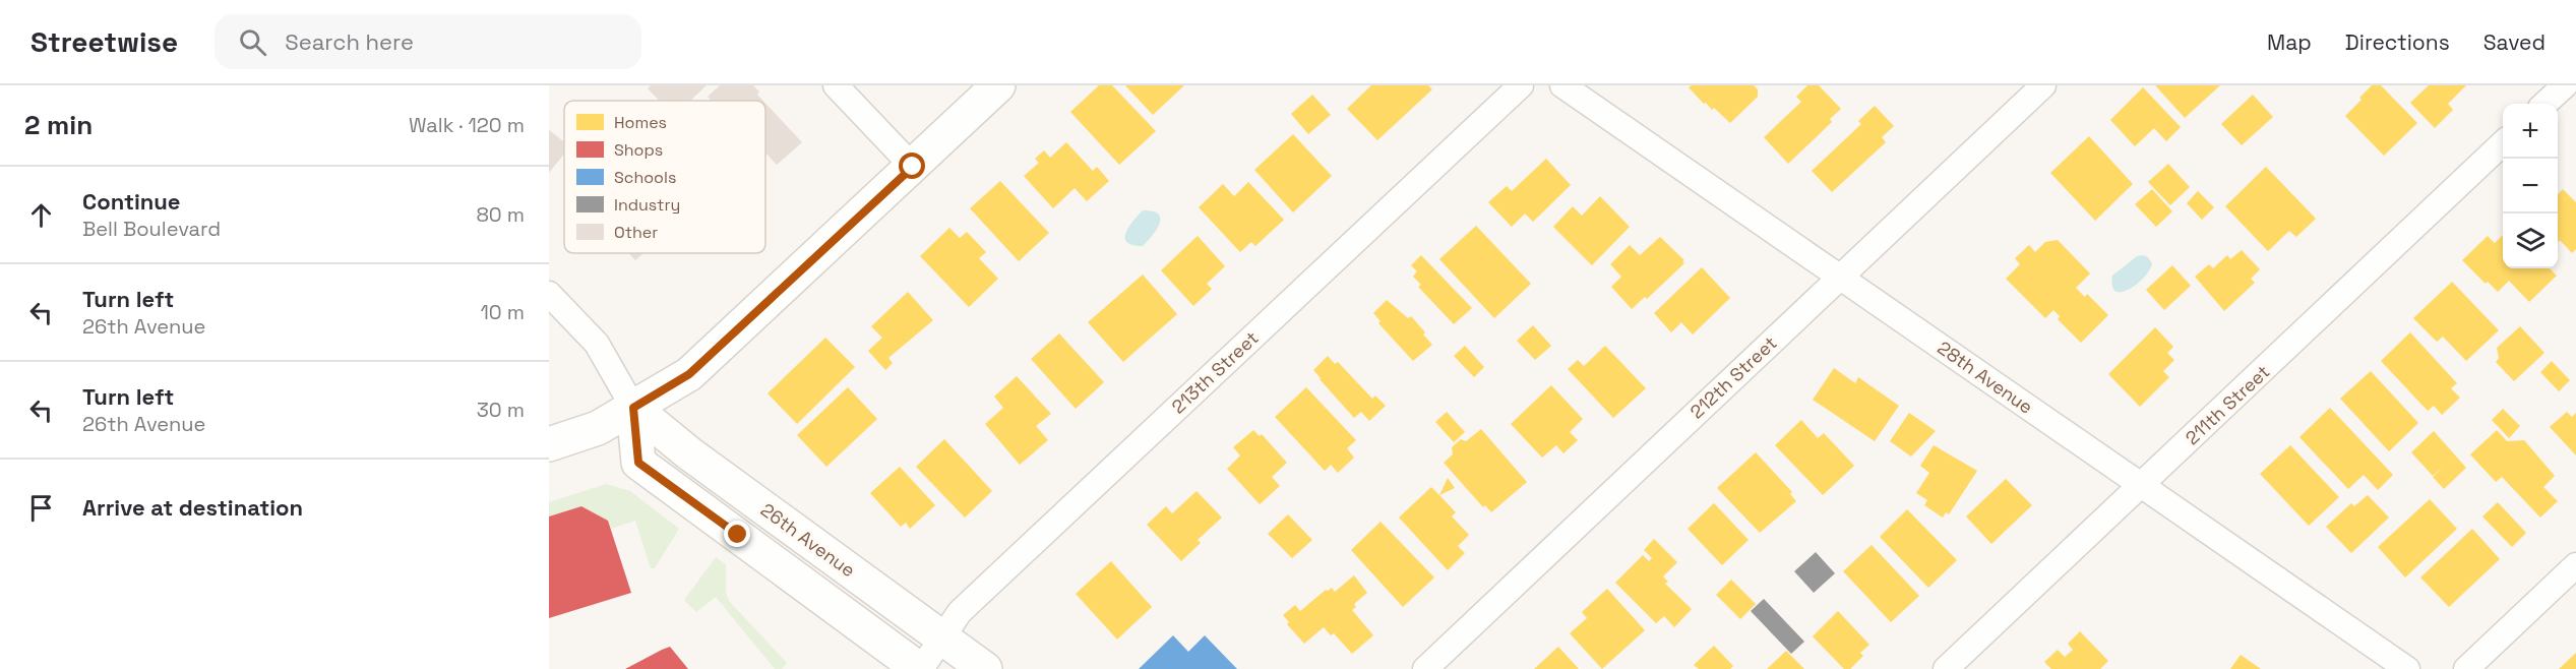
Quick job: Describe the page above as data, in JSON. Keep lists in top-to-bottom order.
{
  "streets": {
    "street": [
      "213th Street",
      "212th Street",
      "28th Avenue",
      "211th Street",
      "26th Avenue"
    ]
  },
  "crossings": [
    ["213th Street", "26th Avenue"],
    ["212th Street", "28th Avenue"],
    ["28th Avenue", "211th Street"]
  ],
  "legend": [
    "Homes",
    "Shops",
    "Schools",
    "Industry",
    "Other"
  ],
  "page": {
    "header": "Streetwise",
    "search": "Search here",
    "nav": ["Map", "Directions", "Saved"],
    "heading": ["2 min", "Walk · 120 m"],
    "map_buttons": ["+", "−"],
    "list": [
      ["Continue", "Bell Boulevard", "80 m"],
      ["Turn left", "26th Avenue", "10 m"],
      ["Turn left", "26th Avenue", "30 m"],
      "Arrive at destination"
    ]
  }
}
